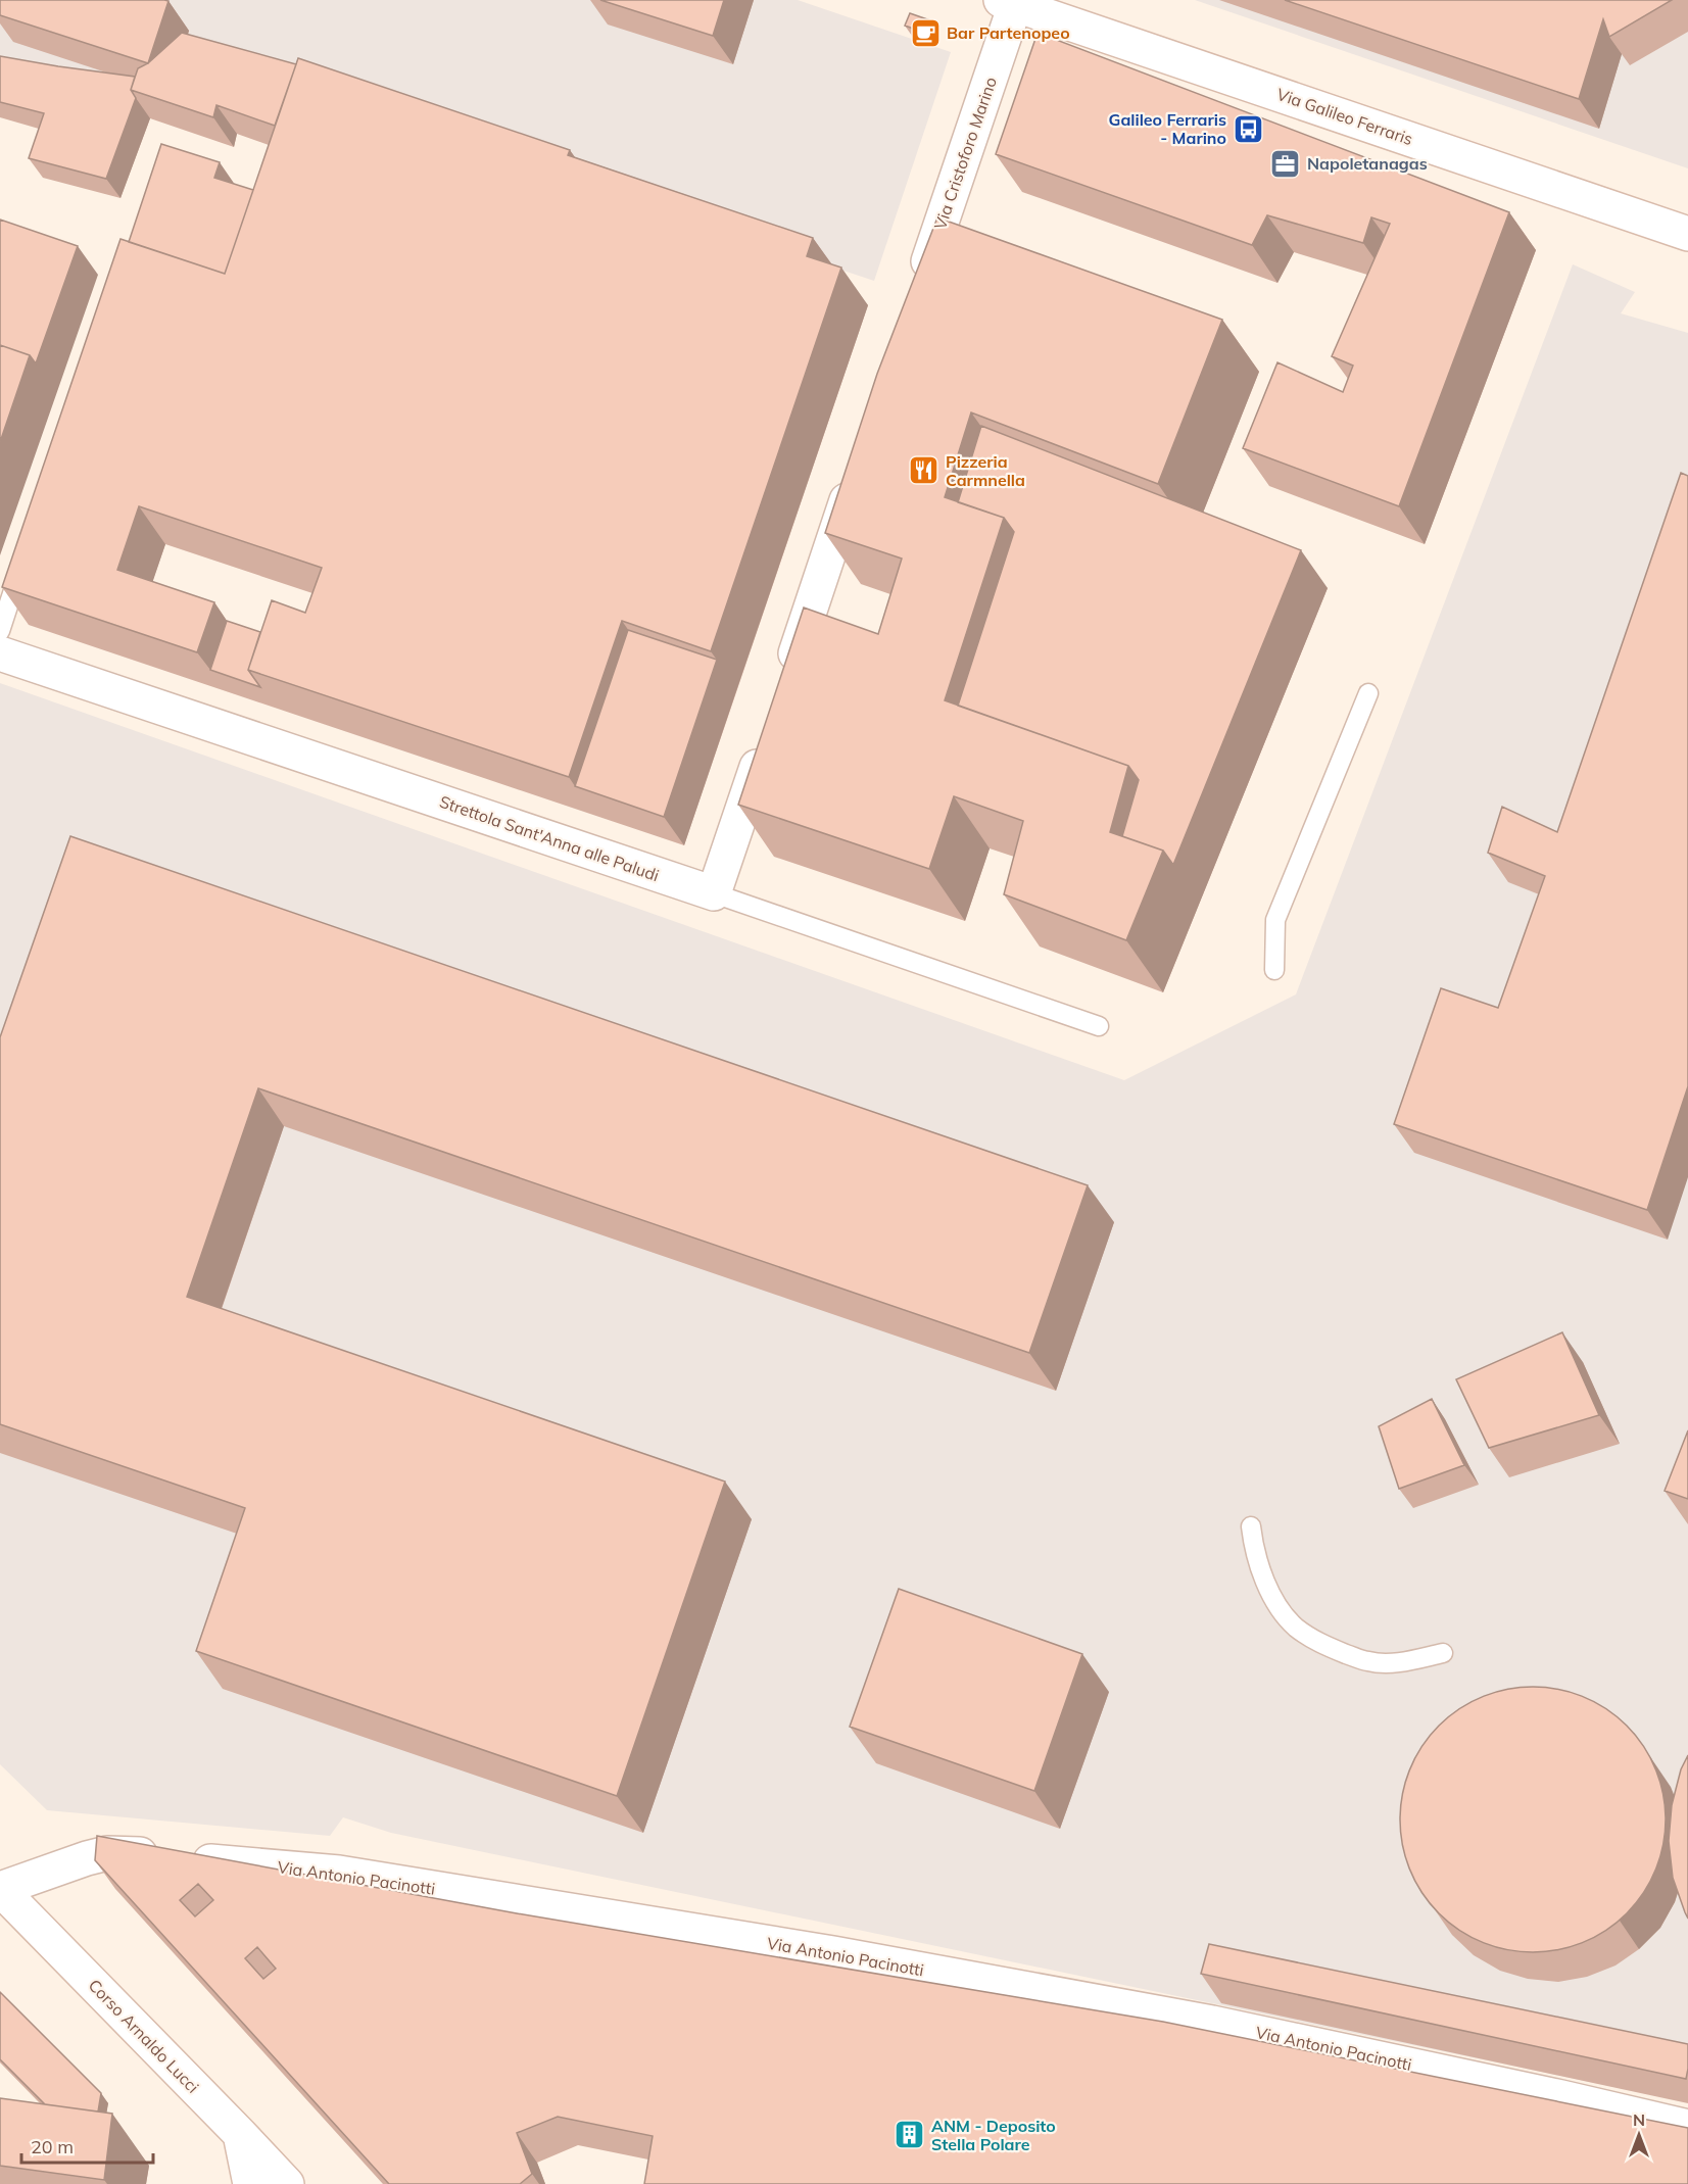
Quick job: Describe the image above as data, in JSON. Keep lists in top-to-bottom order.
{
  "streets": {
    "street": [
      "Via Galileo Ferraris",
      "Via Cristoforo Marino",
      "Strettola Sant'Anna alle Paludi",
      "Via Antonio Pacinotti",
      "Corso Arnaldo Lucci"
    ]
  },
  "crossings": [
    ["Via Galileo Ferraris", "Via Cristoforo Marino"],
    ["Via Antonio Pacinotti", "Corso Arnaldo Lucci"]
  ],
  "places": {
    "cafe": ["Bar Partenopeo"],
    "bus stop": ["Galileo Ferraris - Marino"],
    "office": ["Napoletanagas"],
    "restaurant": ["Pizzeria Carmnella"],
    "building": ["ANM - Deposito Stella Polare"]
  },
  "scale_bar": "20 m",
  "north": "top"
}
